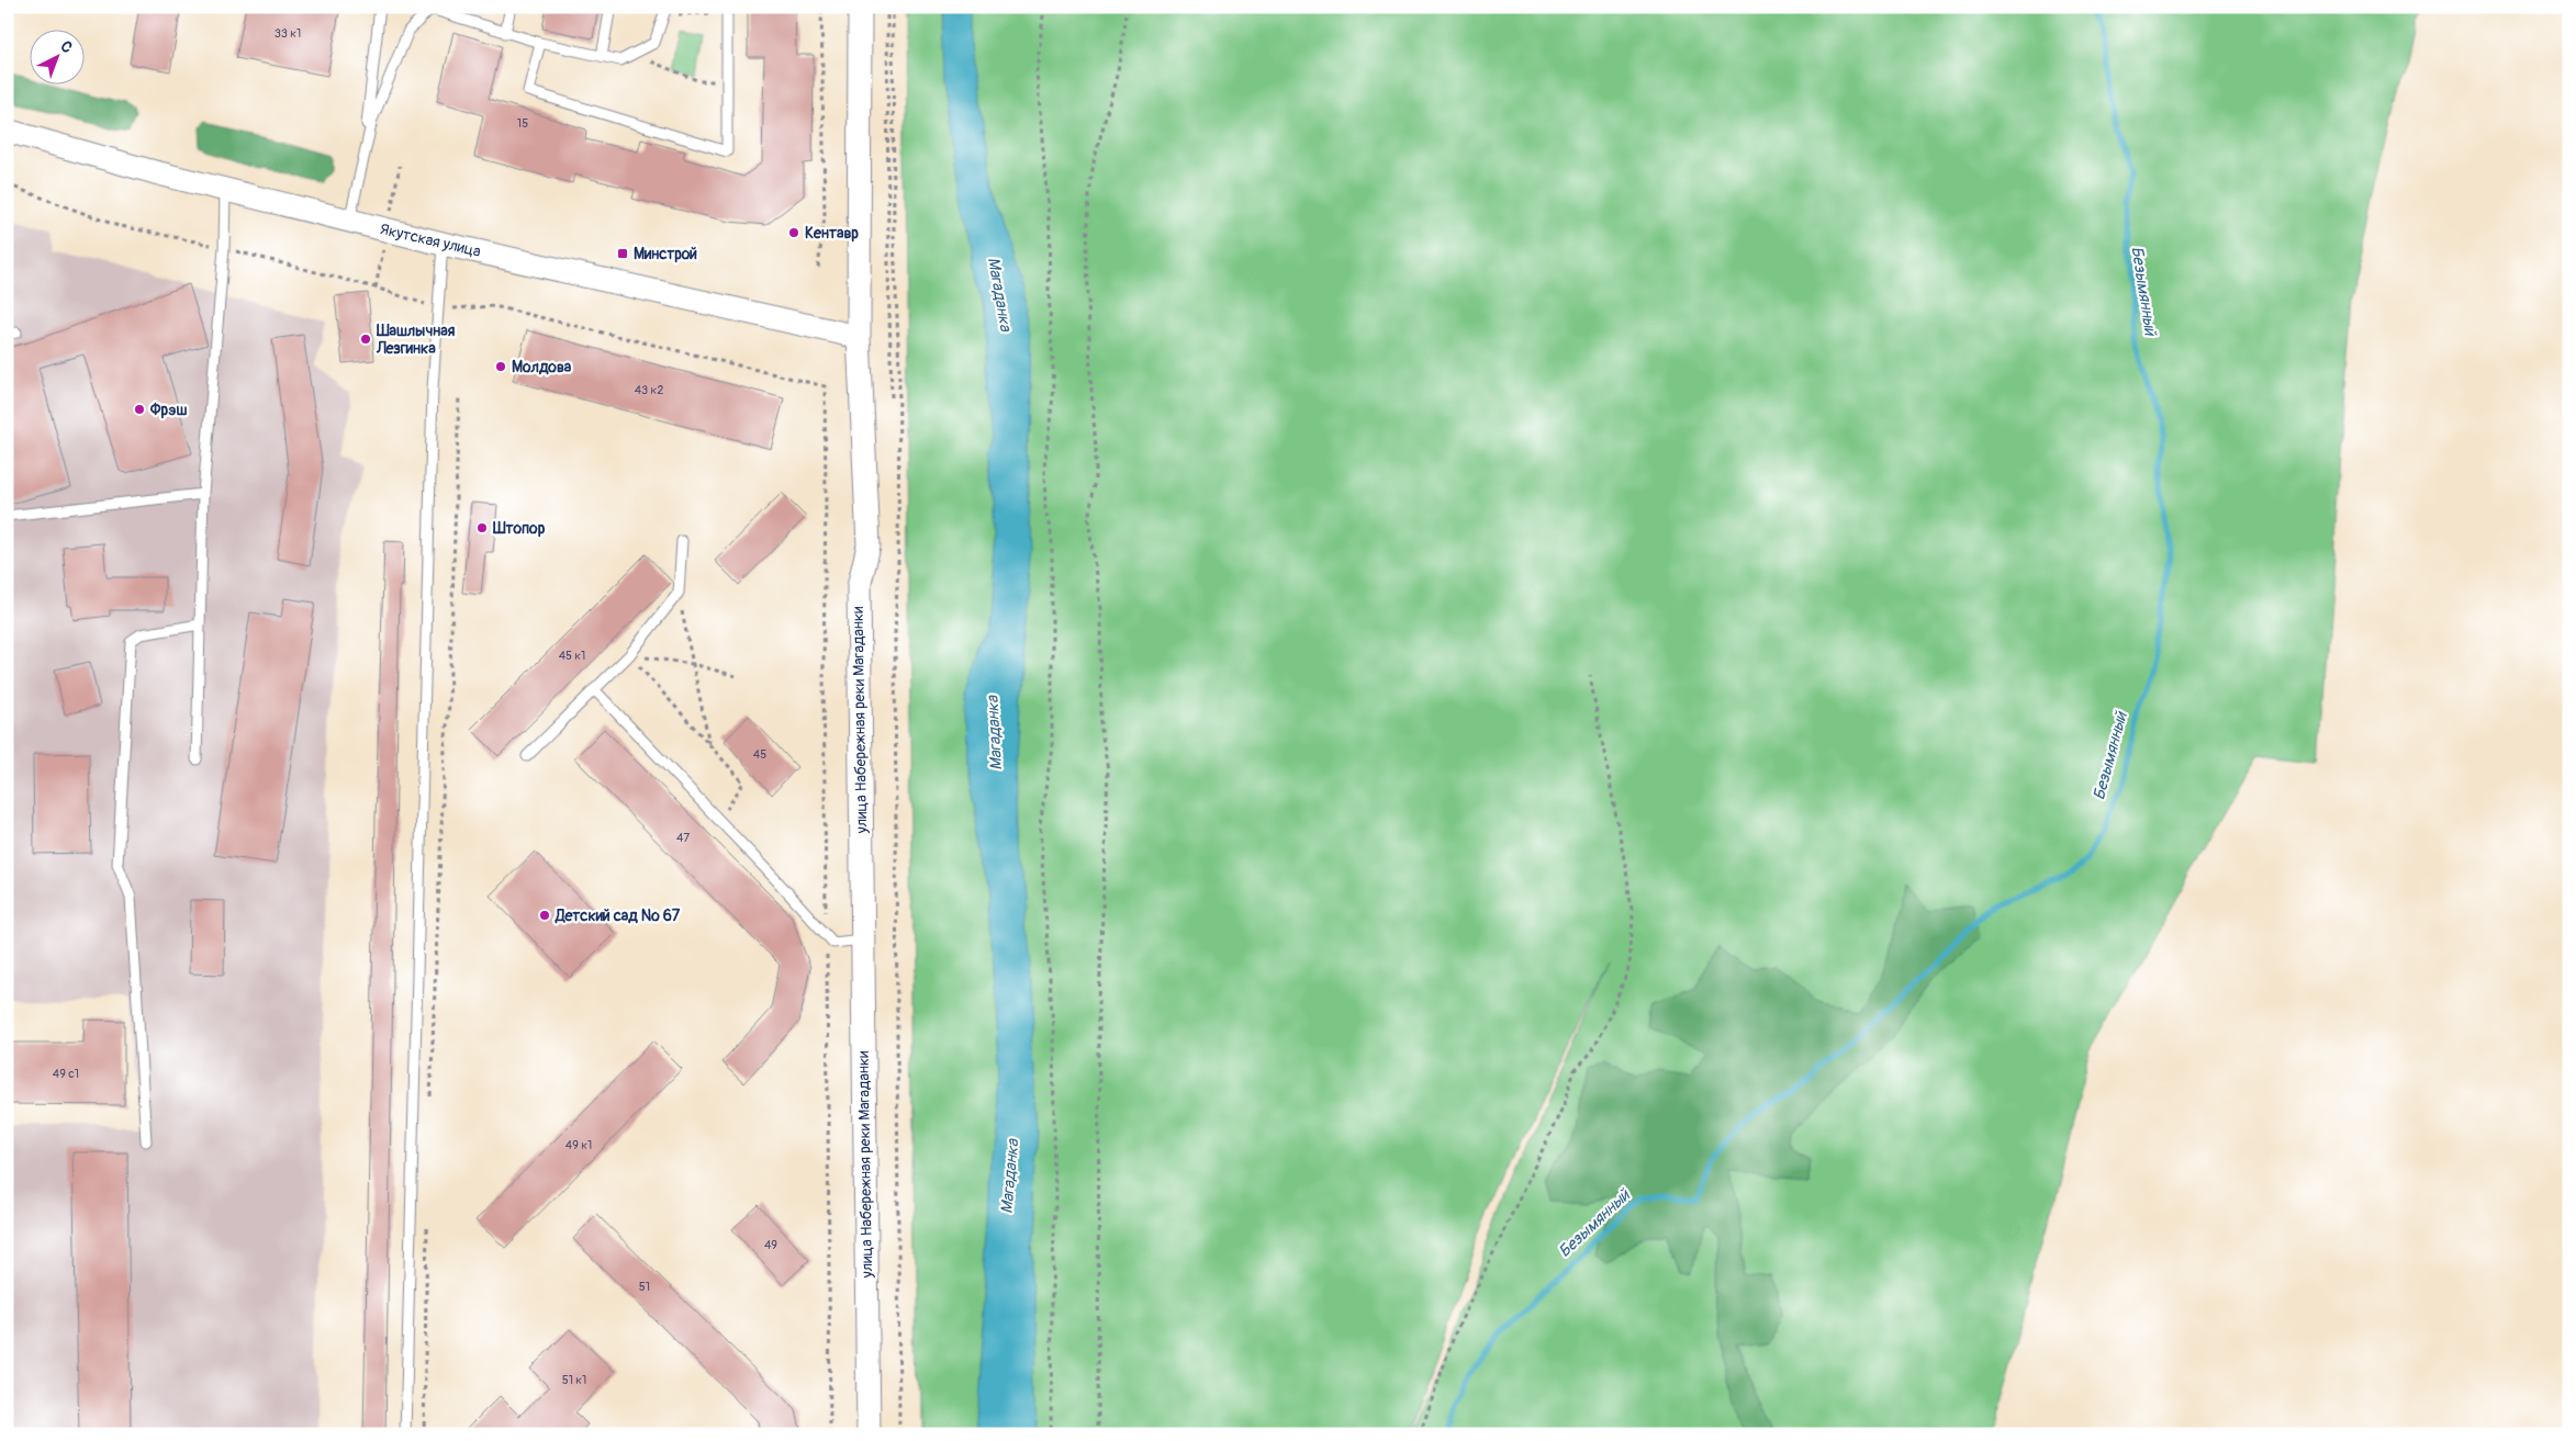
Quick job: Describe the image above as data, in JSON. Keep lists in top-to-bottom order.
{
  "streets": {
    "street": ["Якутская улица", "улица Набережная реки Магаданки"]
  },
  "crossings": [
    ["Якутская улица", "улица Набережная реки Магаданки"]
  ],
  "water": ["Безымянный", "Магаданка"],
  "places": {
    "other": [
      "Кентавр",
      "Шашлычная Лезгинка",
      "Молдова",
      "Фрэш",
      "Штопор",
      "Детский сад № 67"
    ],
    "transit": ["Минстрой"]
  },
  "house_numbers": [
    "33 к1",
    "15",
    "43 к2",
    "45 к1",
    "45",
    "47",
    "49 с1",
    "49 к1",
    "49",
    "51",
    "51 к1"
  ],
  "north": "top right"
}
